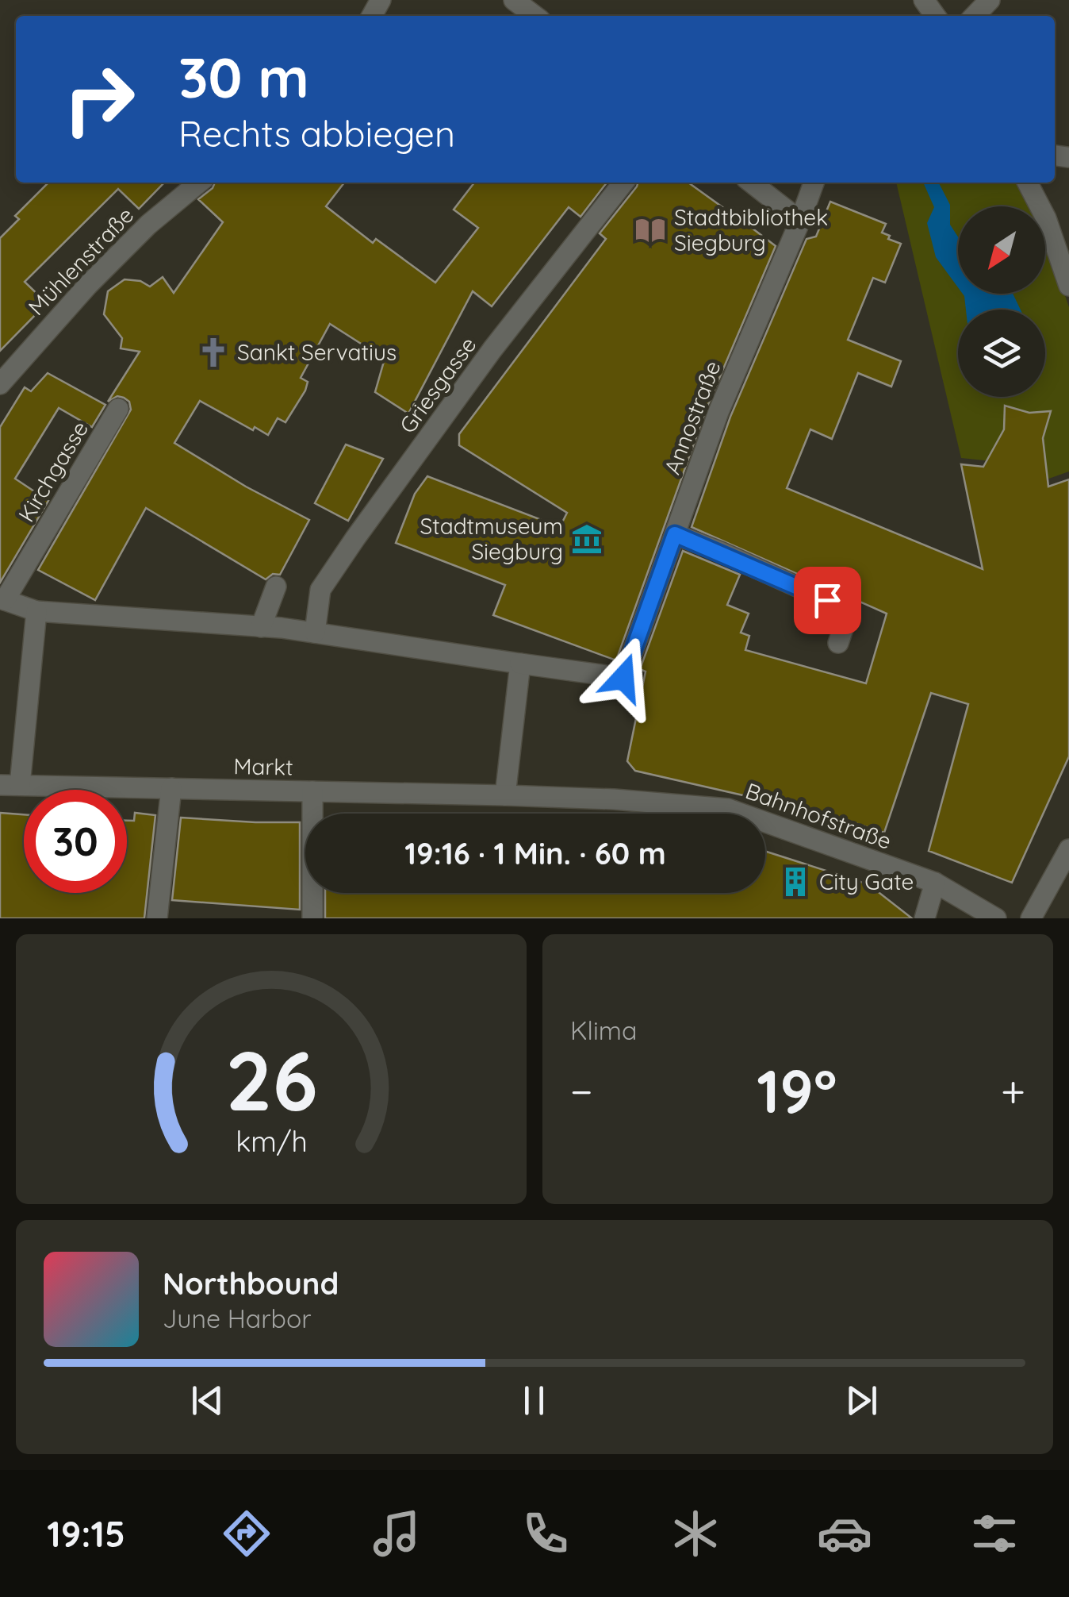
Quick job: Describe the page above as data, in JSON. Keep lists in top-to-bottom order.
{
  "streets": {
    "street": [
      "Mühlenstraße",
      "Griesgasse",
      "Annostraße",
      "Kirchgasse",
      "Markt",
      "Bahnhofstraße"
    ]
  },
  "crossings": [
    ["Markt", "Bahnhofstraße"]
  ],
  "places": {
    "library": ["Stadtbibliothek Siegburg"],
    "church": ["Sankt Servatius"],
    "museum": ["Stadtmuseum Siegburg"],
    "building": ["City Gate"]
  },
  "north": "bottom left",
  "page": {
    "turn": ["30 m", "Rechts abbiegen"],
    "limit": "30",
    "trip": "19:16 · 1 Min. · 60 m",
    "tile": "Klima",
    "heat": ["−", "19°", "+"],
    "song": ["Northbound", "June Harbor"],
    "tabs": "19:15",
    "gauge": ["26", "km/h"]
  }
}
